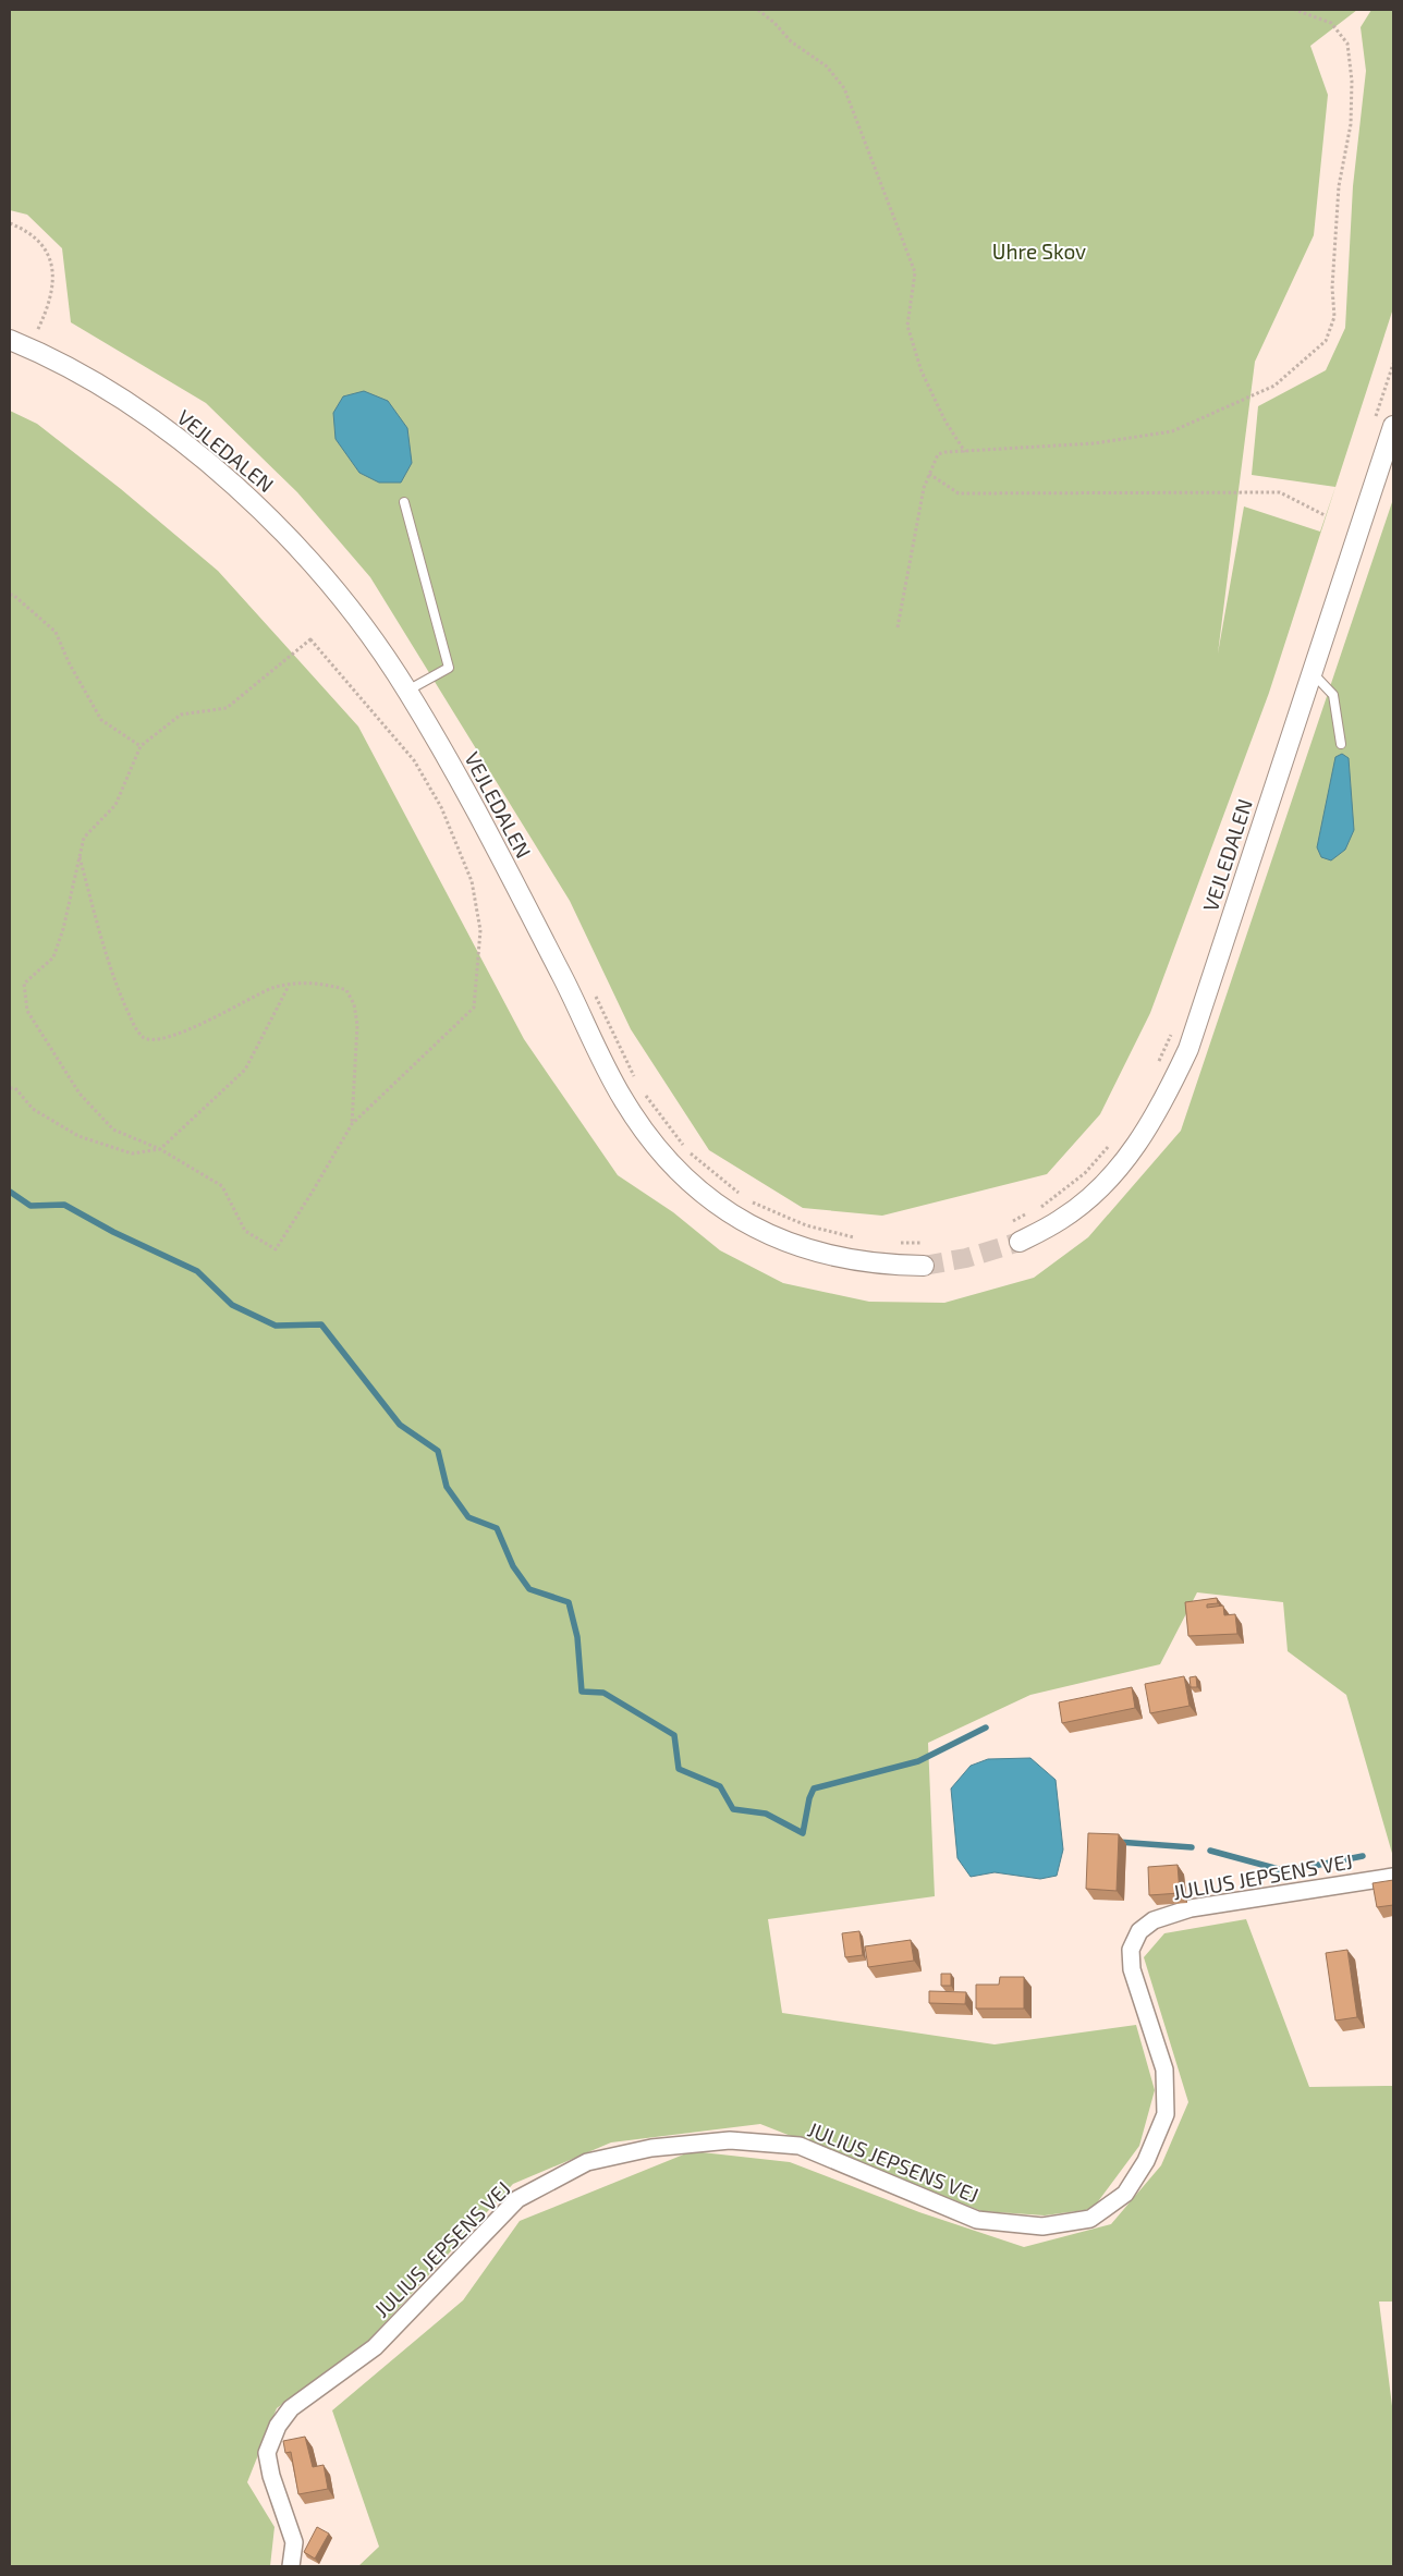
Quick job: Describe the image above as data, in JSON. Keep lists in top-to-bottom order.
{
  "streets": {
    "street": ["VEJLEDALEN", "JULIUS JEPSENS VEJ"]
  },
  "parks": ["Uhre Skov"]
}
